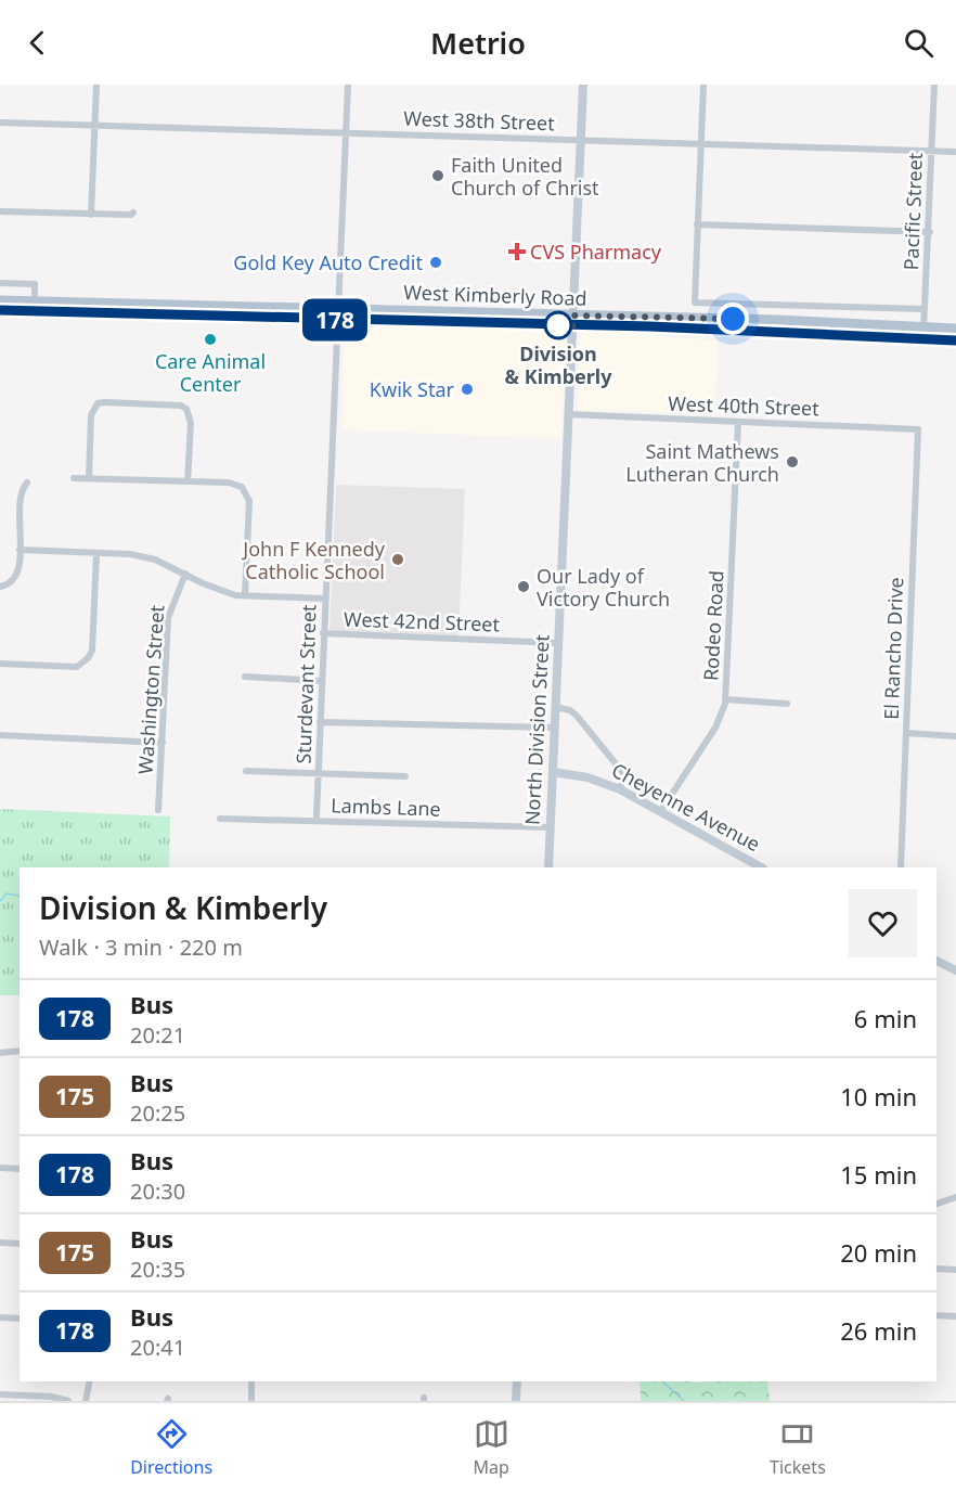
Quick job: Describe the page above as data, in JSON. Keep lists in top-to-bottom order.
{
  "streets": {
    "main road": ["West Kimberly Road", "North Division Street", "Cheyenne Avenue"],
    "street": [
      "West 38th Street",
      "Pacific Street",
      "West 40th Street",
      "West 42nd Street",
      "Rodeo Road",
      "El Rancho Drive",
      "Sturdevant Street",
      "Washington Street",
      "Lambs Lane"
    ]
  },
  "crossings": [
    ["West 38th Street", "Pacific Street"],
    ["West 38th Street", "Sturdevant Street"],
    ["West 38th Street", "North Division Street"],
    ["Pacific Street", "West Kimberly Road"],
    ["West Kimberly Road", "Sturdevant Street"],
    ["West Kimberly Road", "North Division Street"],
    ["West 40th Street", "Rodeo Road"],
    ["West 40th Street", "El Rancho Drive"],
    ["West 40th Street", "North Division Street"],
    ["West 42nd Street", "Sturdevant Street"],
    ["West 42nd Street", "North Division Street"],
    ["Rodeo Road", "Cheyenne Avenue"],
    ["North Division Street", "Lambs Lane"],
    ["North Division Street", "Cheyenne Avenue"]
  ],
  "places": {
    "other": [
      "Faith United Church of Christ",
      "Gold Key Auto Credit",
      "Division & Kimberly",
      "Care Animal Center",
      "Kwik Star",
      "Saint Mathews Lutheran Church",
      "John F Kennedy Catholic School",
      "Our Lady of Victory Church"
    ],
    "health": ["CVS Pharmacy"]
  },
  "lines": ["bus line 178"],
  "page": {
    "header": "Metrio",
    "on_map": "178",
    "heading": ["Division & Kimberly", "Walk · 3 min · 220 m"],
    "list": [
      {
        "mark": "178",
        "name": "Bus",
        "note": "20:21",
        "value": "6 min"
      },
      {
        "mark": "175",
        "name": "Bus",
        "note": "20:25",
        "value": "10 min"
      },
      {
        "mark": "178",
        "name": "Bus",
        "note": "20:30",
        "value": "15 min"
      },
      {
        "mark": "175",
        "name": "Bus",
        "note": "20:35",
        "value": "20 min"
      },
      {
        "mark": "178",
        "name": "Bus",
        "note": "20:41",
        "value": "26 min"
      }
    ],
    "tabs": ["Directions", "Map", "Tickets"]
  }
}
